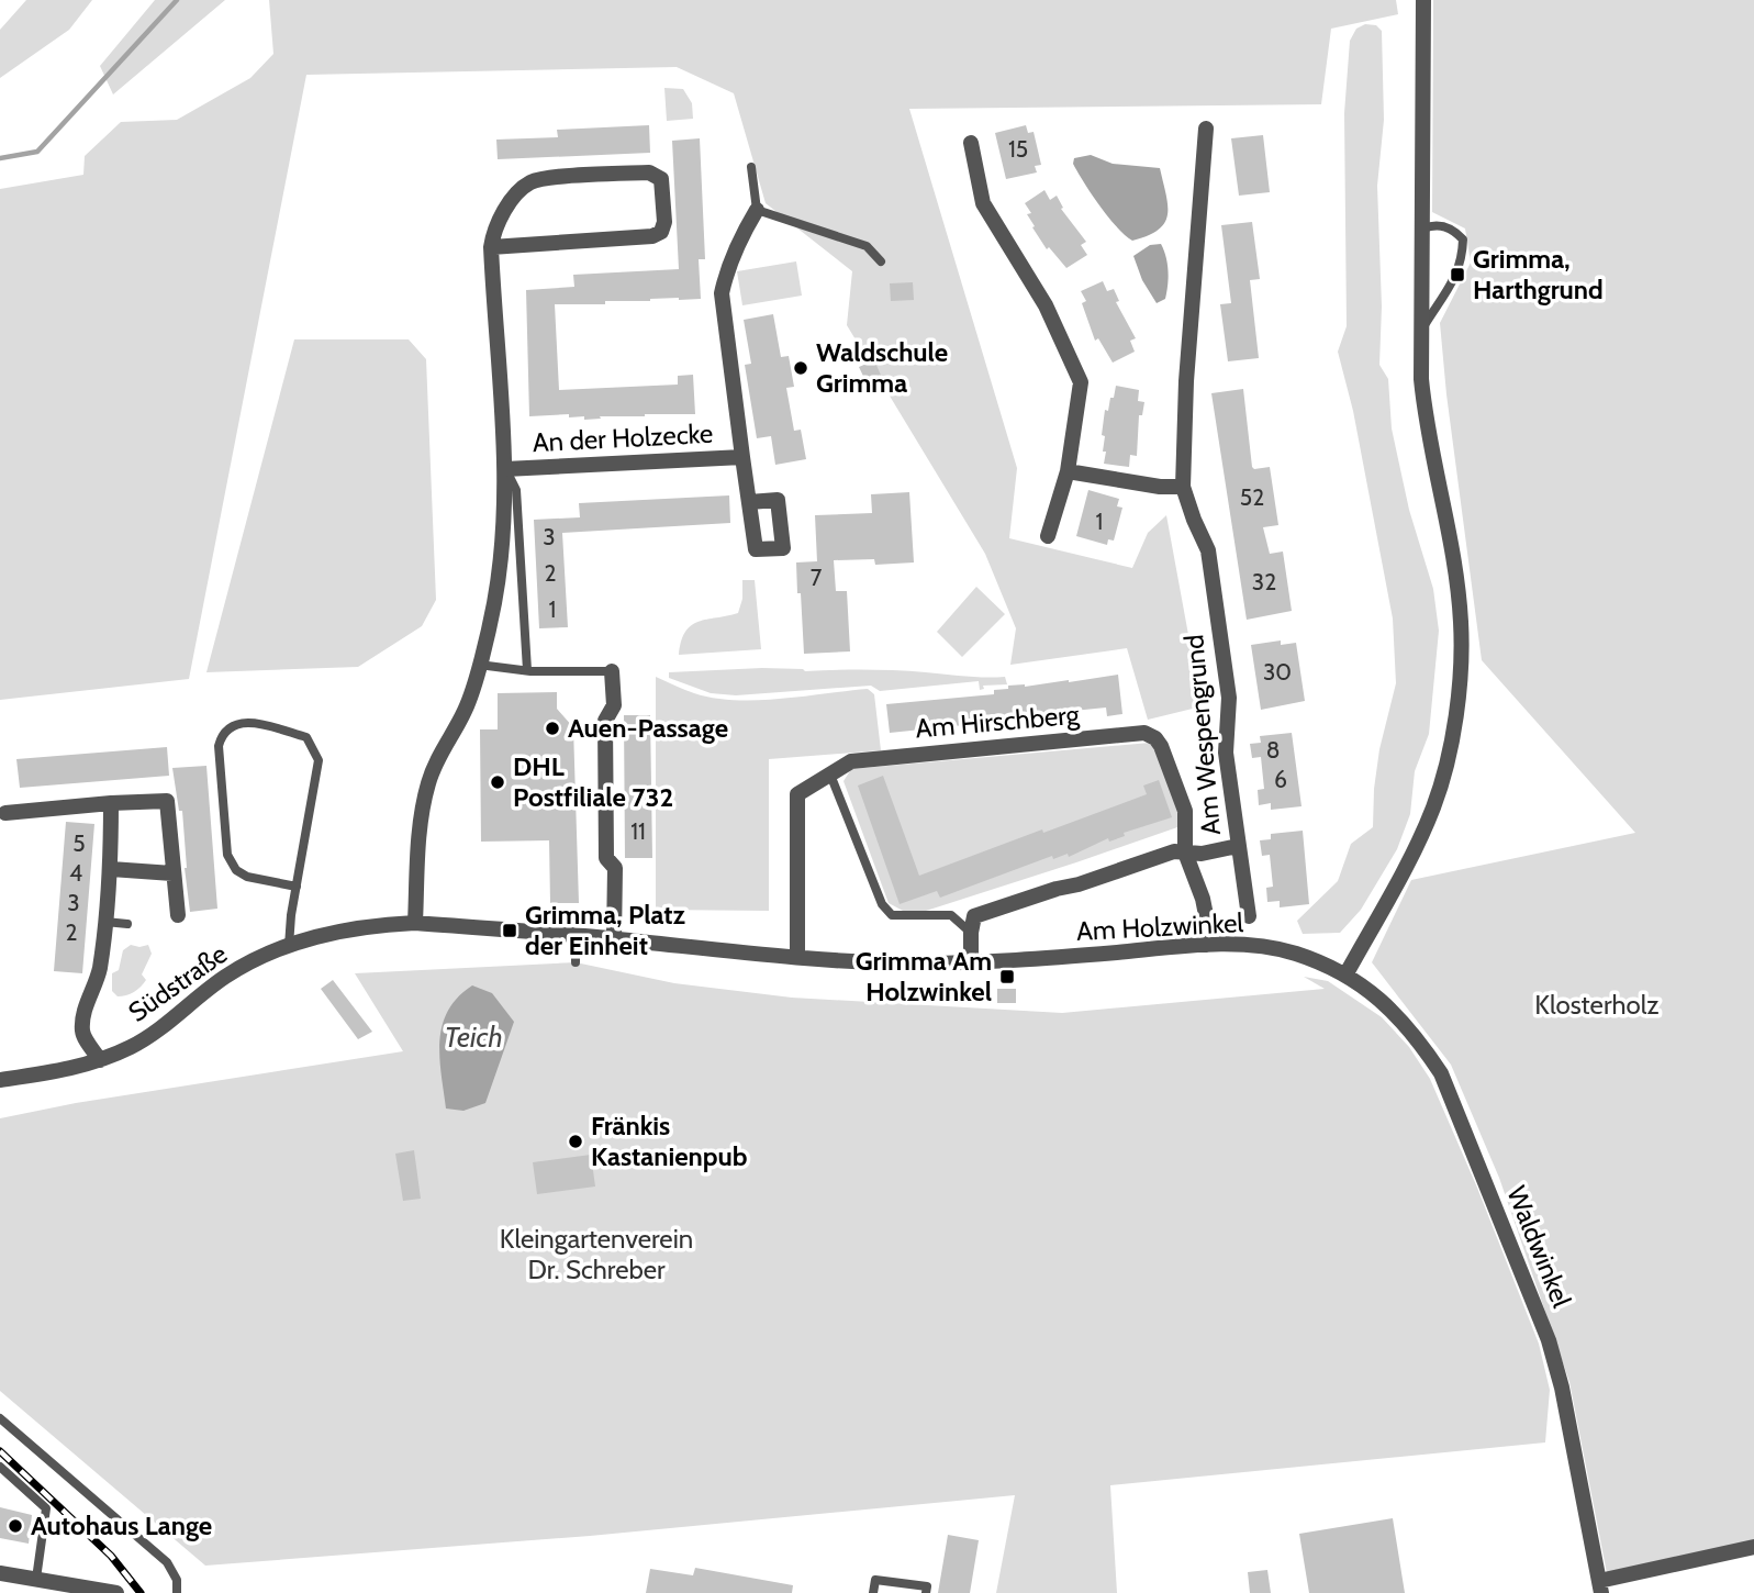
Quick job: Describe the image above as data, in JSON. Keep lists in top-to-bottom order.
{
  "streets": {
    "street": [
      "An der Holzecke",
      "Am Hirschberg",
      "Am Wespengrund",
      "Am Holzwinkel",
      "Südstraße",
      "Waldwinkel"
    ]
  },
  "crossings": [
    ["An der Holzecke", "Südstraße"],
    ["Am Hirschberg", "Am Wespengrund"],
    ["Am Hirschberg", "Am Holzwinkel"],
    ["Am Wespengrund", "Am Holzwinkel"],
    ["Am Holzwinkel", "Südstraße"],
    ["Am Holzwinkel", "Waldwinkel"]
  ],
  "water": ["Teich"],
  "parks": ["Klosterholz", "Kleingartenverein Dr. Schreber"],
  "places": {
    "transit": ["Grimma, Harthgrund", "Grimma, Platz der Einheit", "Grimma Am Holzwinkel"],
    "other": [
      "Waldschule Grimma",
      "Auen-Passage",
      "DHL Postfiliale 732",
      "Fränkis Kastanienpub",
      "Autohaus Lange"
    ]
  },
  "house_numbers": [
    "15",
    "52",
    "1",
    "3",
    "2",
    "7",
    "32",
    "1",
    "30",
    "8",
    "6",
    "11",
    "5",
    "4",
    "3",
    "2"
  ]
}
